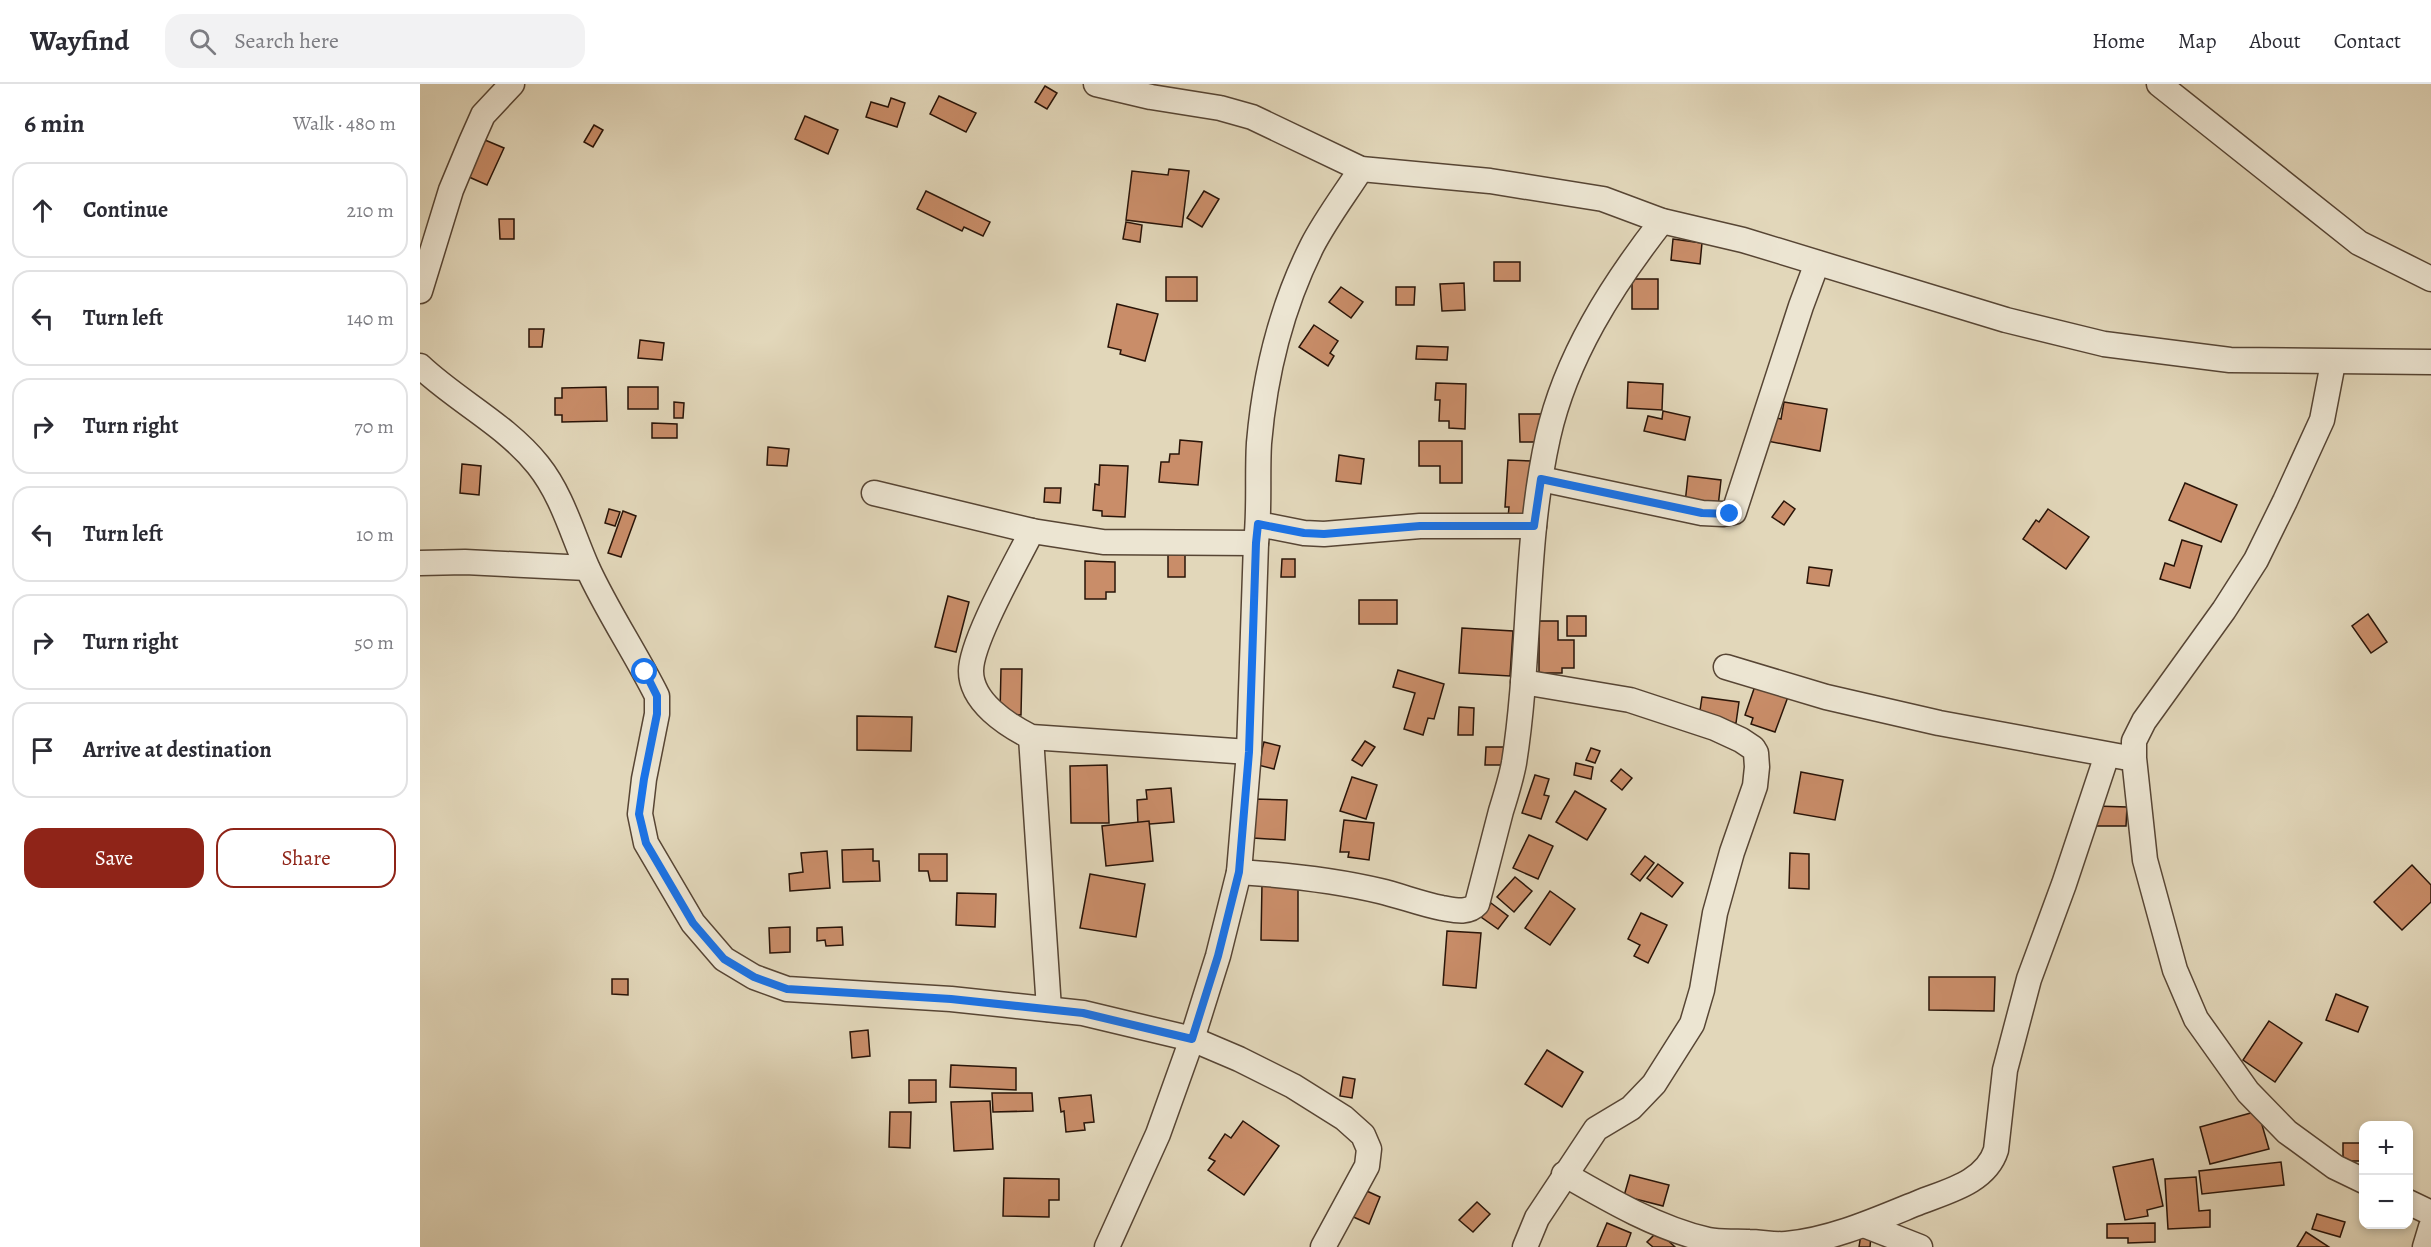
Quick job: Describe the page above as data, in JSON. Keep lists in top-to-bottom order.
{
  "page": {
    "header": "Wayfind",
    "search": "Search here",
    "nav": [
      "Home",
      "Map",
      "About",
      "Contact"
    ],
    "heading": ["6 min", "Walk · 480 m"],
    "list": [
      ["Continue", "210 m"],
      ["Turn left", "140 m"],
      ["Turn right", "70 m"],
      ["Turn left", "10 m"],
      ["Turn right", "50 m"],
      "Arrive at destination"
    ],
    "buttons": ["Save", "Share"],
    "map_buttons": ["+", "−"]
  }
}
